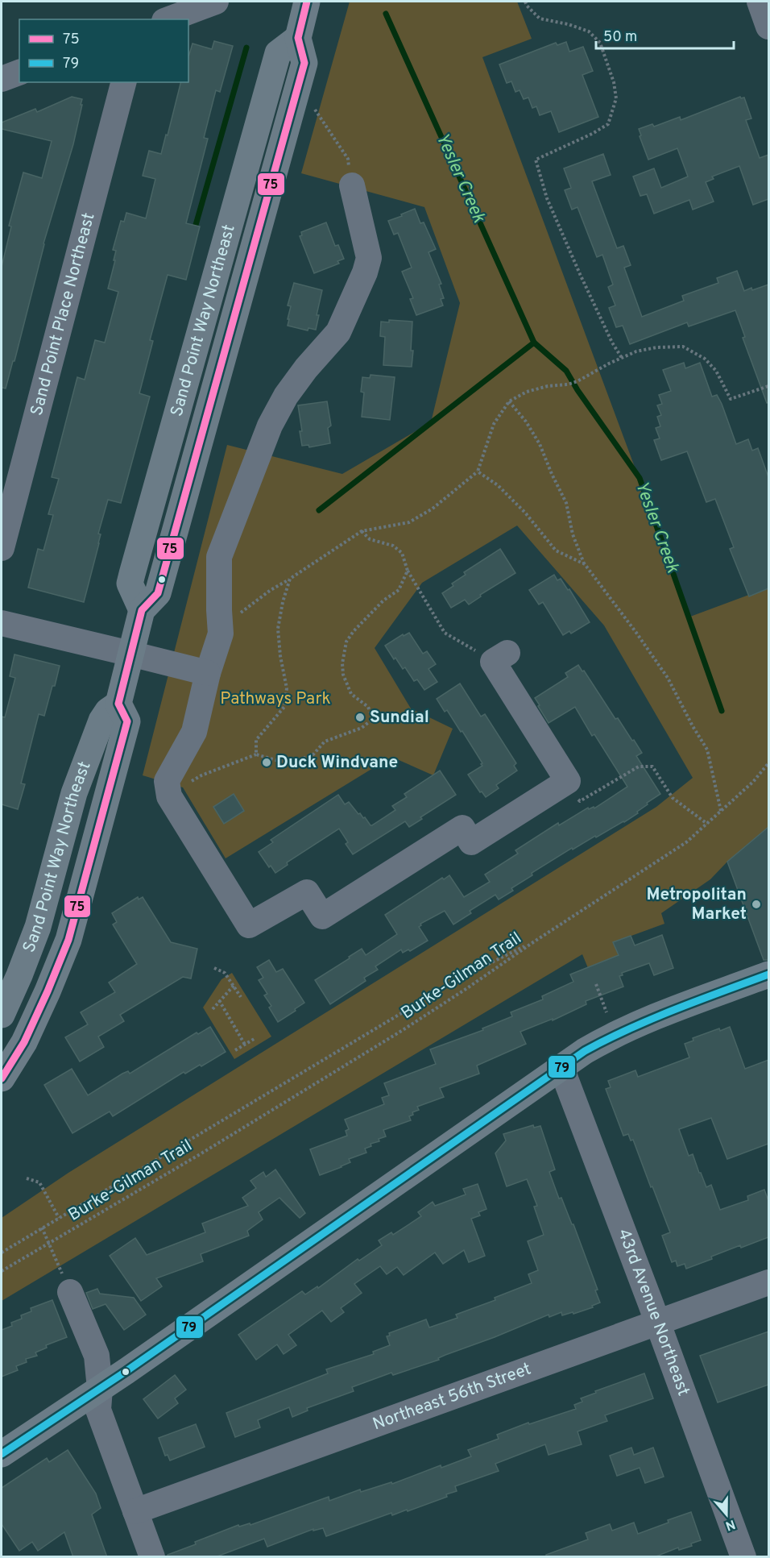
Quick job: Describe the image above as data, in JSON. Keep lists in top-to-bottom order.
{
  "streets": {
    "main road": ["Sand Point Way Northeast"],
    "street": ["Sand Point Place Northeast", "43rd Avenue Northeast", "Northeast 56th Street"],
    "path": ["Burke-Gilman Trail"]
  },
  "crossings": [
    ["43rd Avenue Northeast", "Northeast 56th Street"]
  ],
  "water": ["Yesler Creek"],
  "parks": ["Pathways Park"],
  "places": ["Sundial", "Duck Windvane", "Metropolitan Market"],
  "lines": ["transit line 75", "transit line 79"],
  "legend": ["75", "79"],
  "scale_bar": "50 m",
  "north": "bottom"
}
